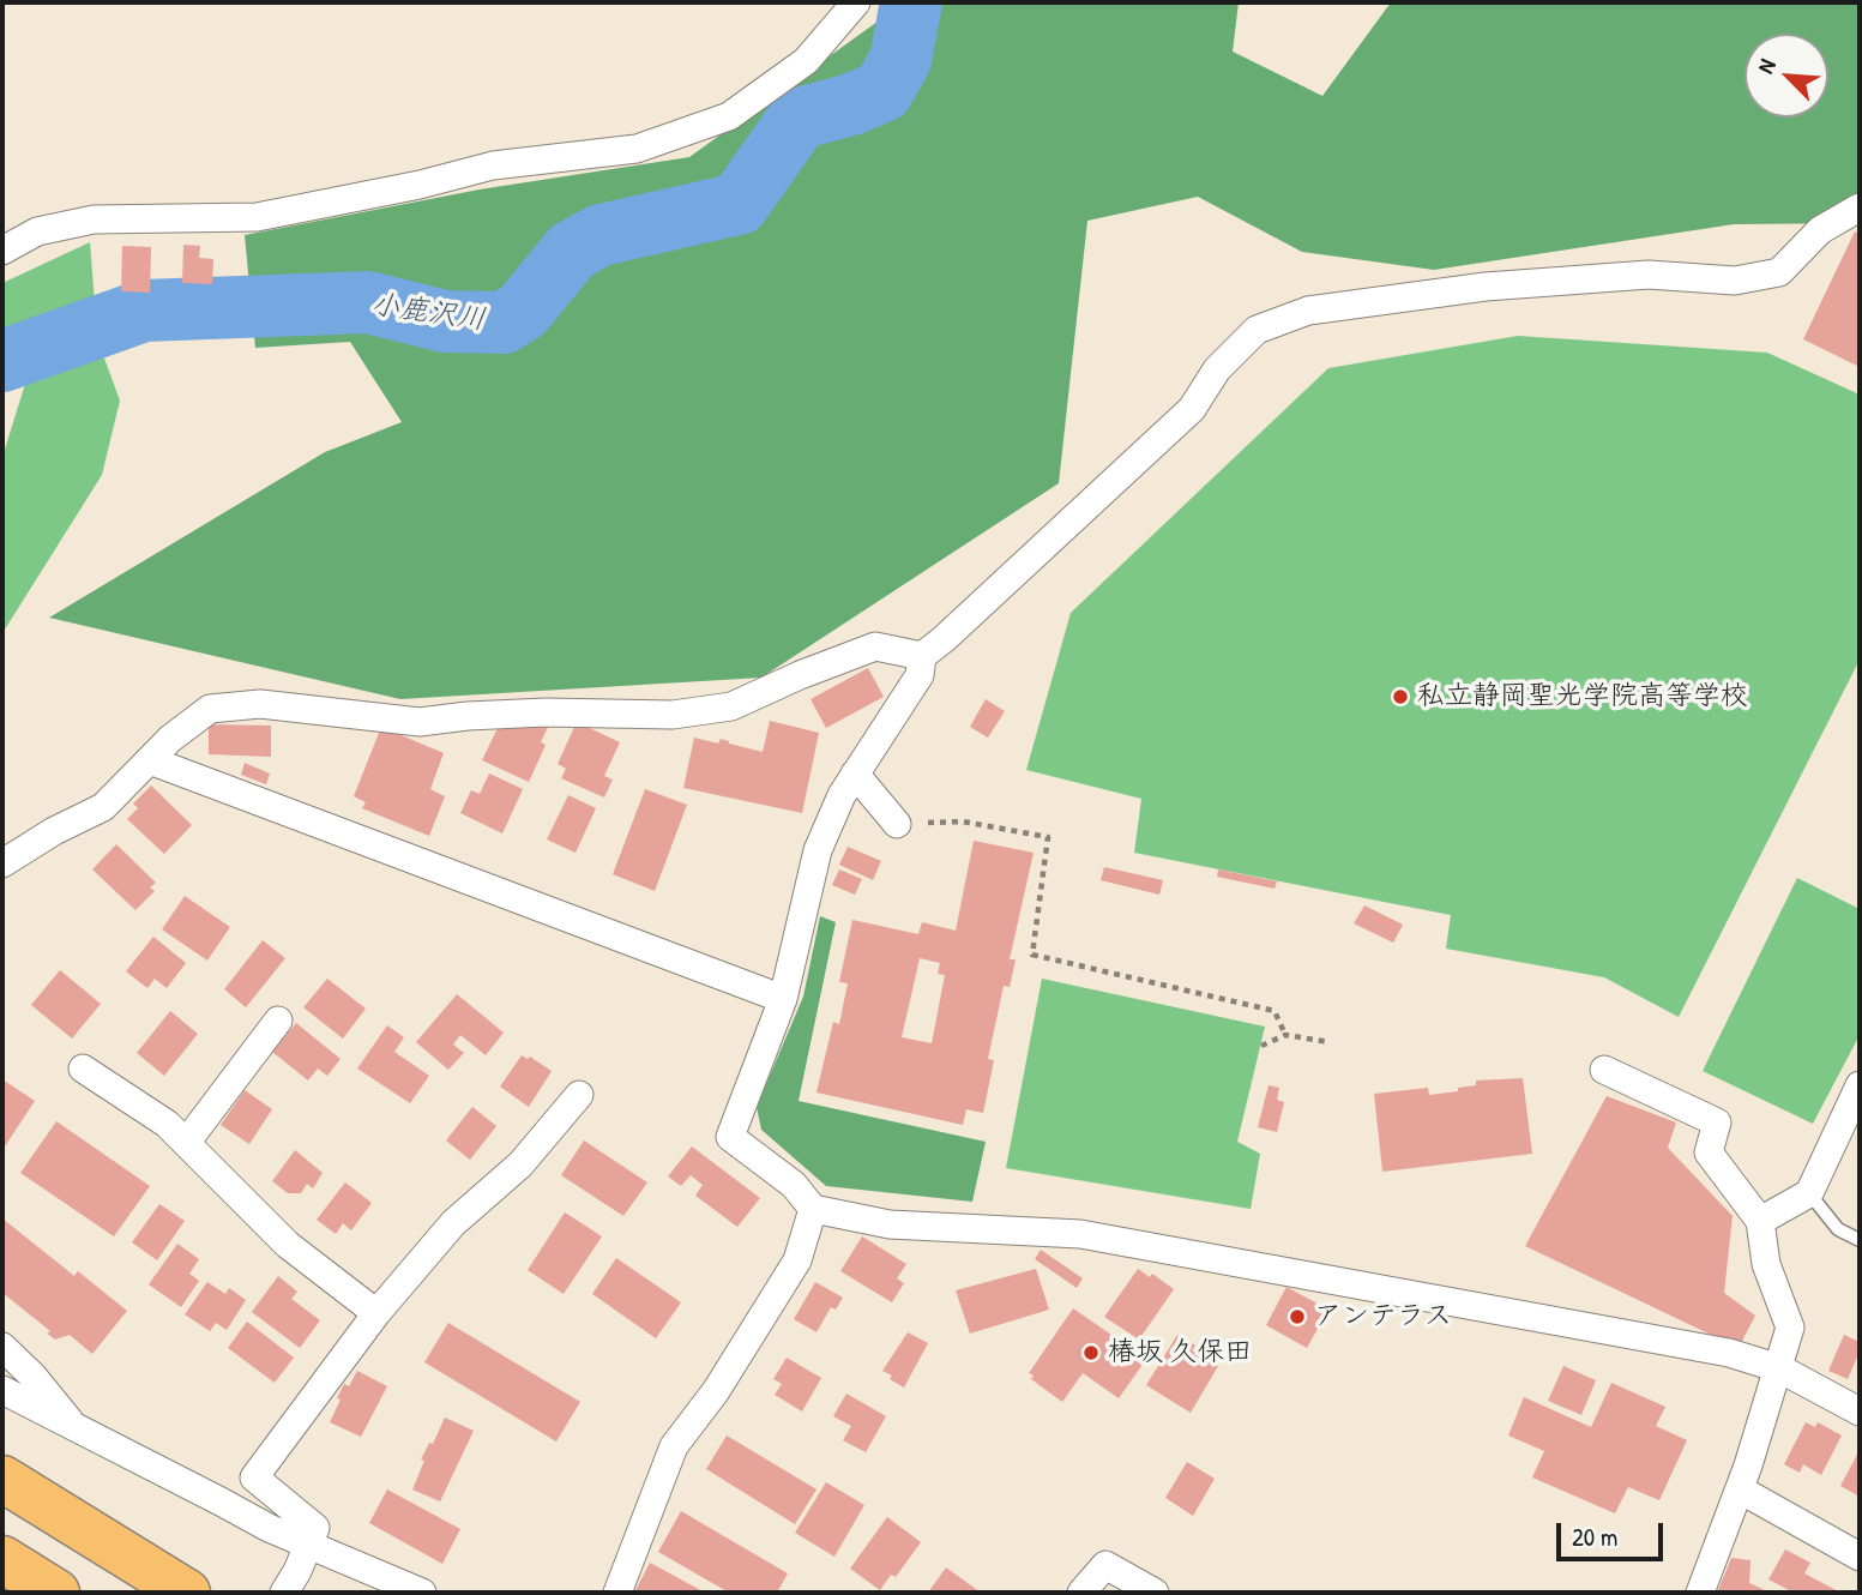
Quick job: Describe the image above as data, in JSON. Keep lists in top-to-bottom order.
{
  "water": ["小鹿沢川"],
  "places": ["私立静岡聖光学院高等学校", "アンテラス", "椿坂 久保田"],
  "scale_bar": "20 m",
  "north": "top left"
}
